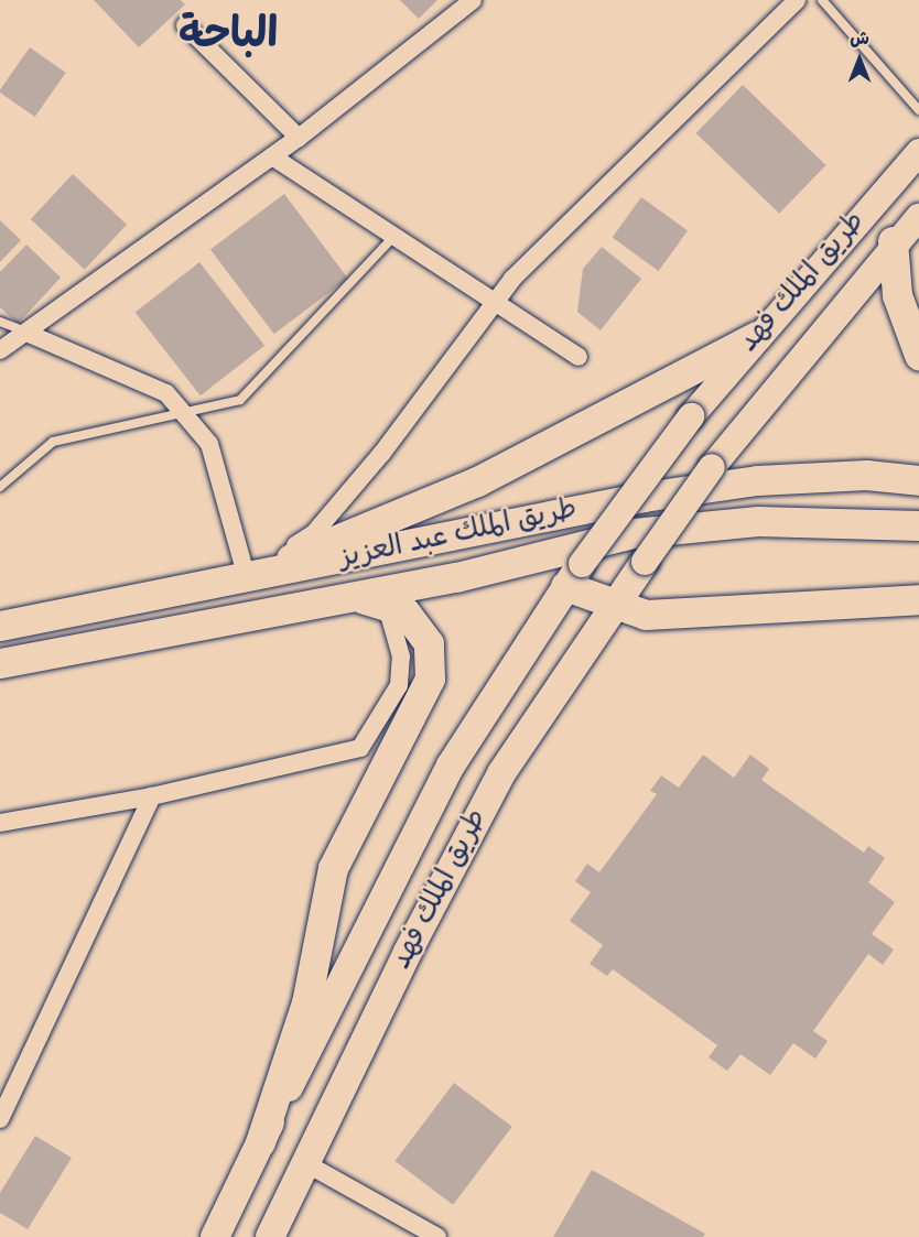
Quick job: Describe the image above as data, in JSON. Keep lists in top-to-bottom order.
{
  "streets": {
    "highway": ["طريق الملك عبد العزيز"],
    "main road": ["طريق الملك فهد"]
  },
  "districts": ["الباحة"],
  "north": "top"
}
